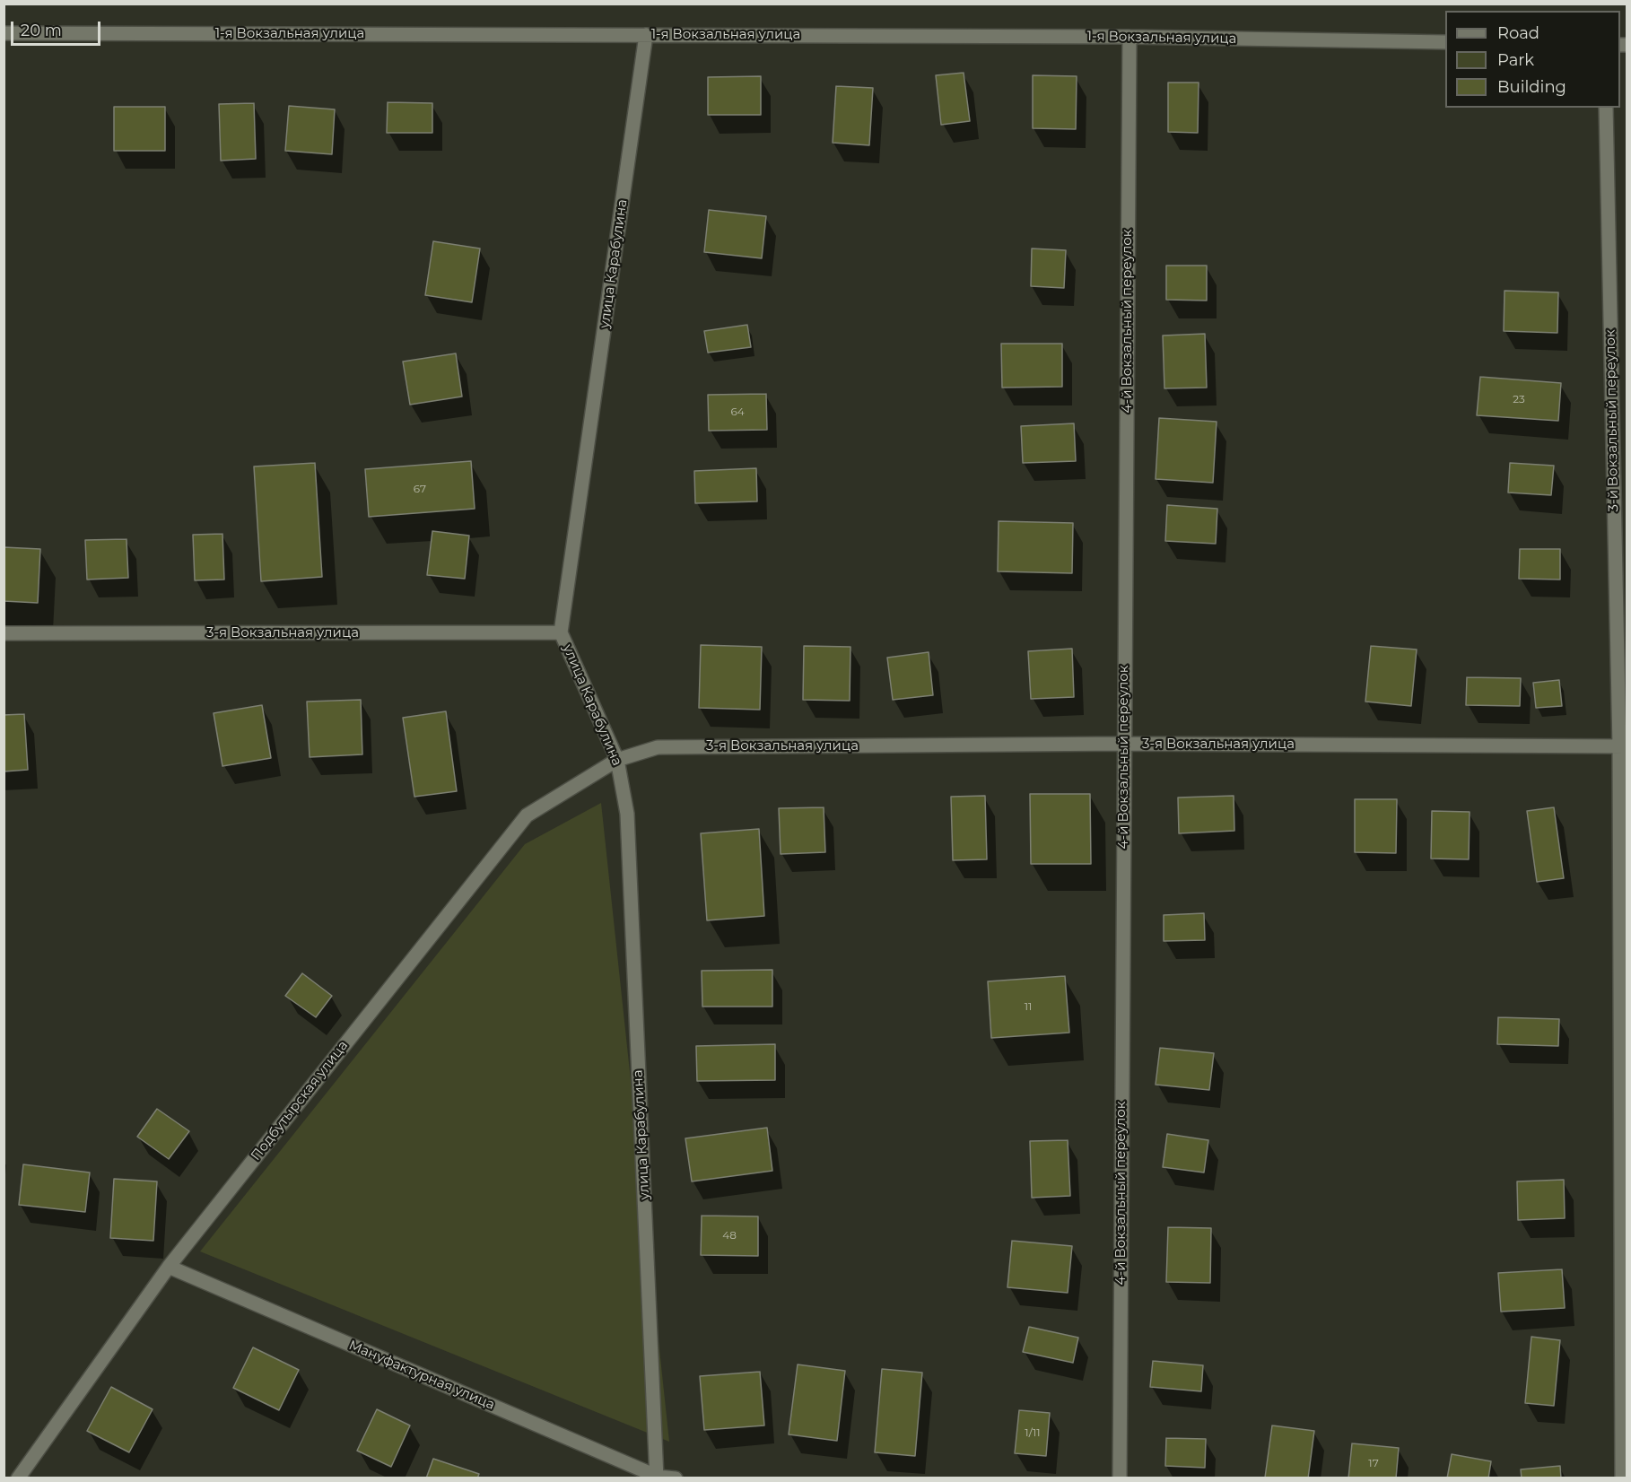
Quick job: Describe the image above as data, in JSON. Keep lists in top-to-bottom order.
{
  "streets": {
    "street": [
      "1-я Вокзальная улица",
      "улица Карабулина",
      "4-й Вокзальный переулок",
      "3-й Вокзальный переулок",
      "3-я Вокзальная улица",
      "Подбутырская улица",
      "Мануфактурная улица"
    ]
  },
  "crossings": [
    ["1-я Вокзальная улица", "улица Карабулина"],
    ["1-я Вокзальная улица", "4-й Вокзальный переулок"],
    ["улица Карабулина", "3-я Вокзальная улица"],
    ["улица Карабулина", "Подбутырская улица"],
    ["улица Карабулина", "Мануфактурная улица"],
    ["4-й Вокзальный переулок", "3-я Вокзальная улица"],
    ["3-й Вокзальный переулок", "3-я Вокзальная улица"],
    ["3-я Вокзальная улица", "Подбутырская улица"],
    ["Подбутырская улица", "Мануфактурная улица"]
  ],
  "house_numbers": [
    "23",
    "64",
    "67",
    "11",
    "48",
    "1/11",
    "17"
  ],
  "legend": ["Road", "Park", "Building"],
  "scale_bar": "20 m"
}
